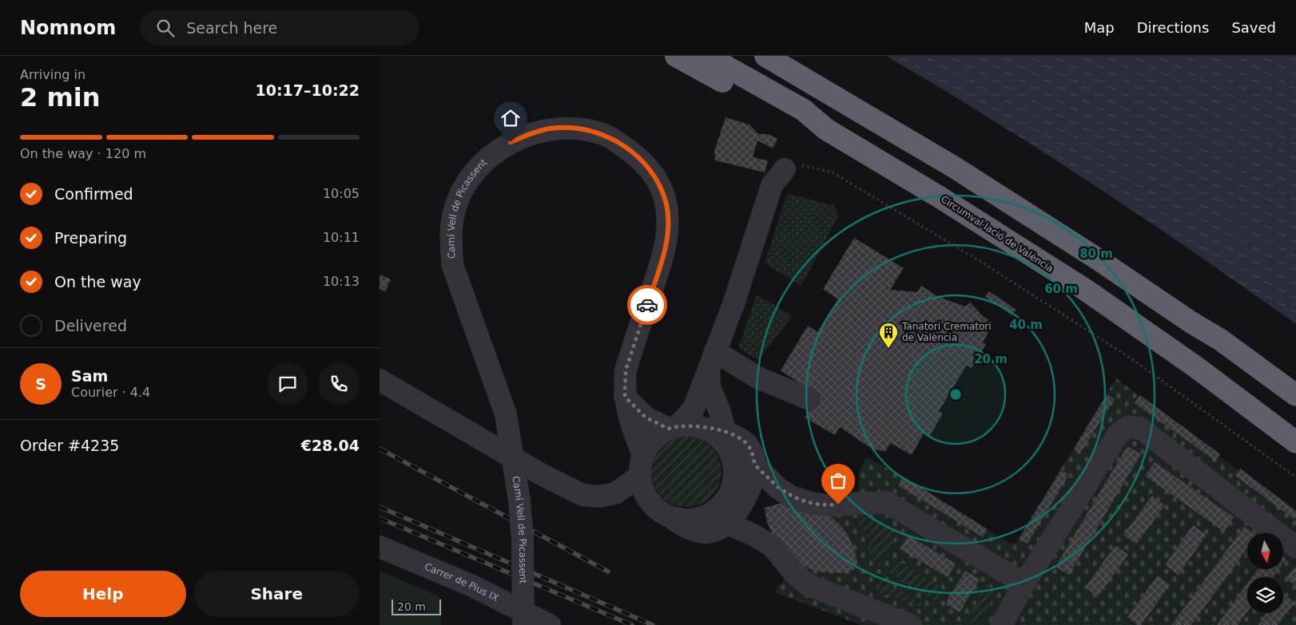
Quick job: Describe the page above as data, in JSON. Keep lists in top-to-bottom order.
{
  "streets": {
    "highway": ["Circumval·lació de València"],
    "street": ["Camí Vell de Picassent", "Carrer de Pius IX"]
  },
  "crossings": [
    ["Camí Vell de Picassent", "Carrer de Pius IX"]
  ],
  "places": {
    "building": ["Tanatori Crematori de València"]
  },
  "scale_bar": "20 m",
  "north": "bottom",
  "page": {
    "header": "Nomnom",
    "search": "Search here",
    "nav": ["Map", "Directions", "Saved"],
    "heading": ["2 min", "Arriving in", "10:17–10:22"],
    "panel": [
      "Sam",
      "Courier · 4.4",
      "Order #4235",
      "€28.04"
    ],
    "bar": "On the way · 120 m",
    "list": [
      ["Confirmed", "10:05"],
      ["Preparing", "10:11"],
      ["On the way", "10:13"],
      "Delivered"
    ],
    "round": "S",
    "buttons": ["Help", "Share"],
    "scale": "20 m"
  },
  "rings": [
    "80 m",
    "60 m",
    "40 m",
    "20 m"
  ]
}
